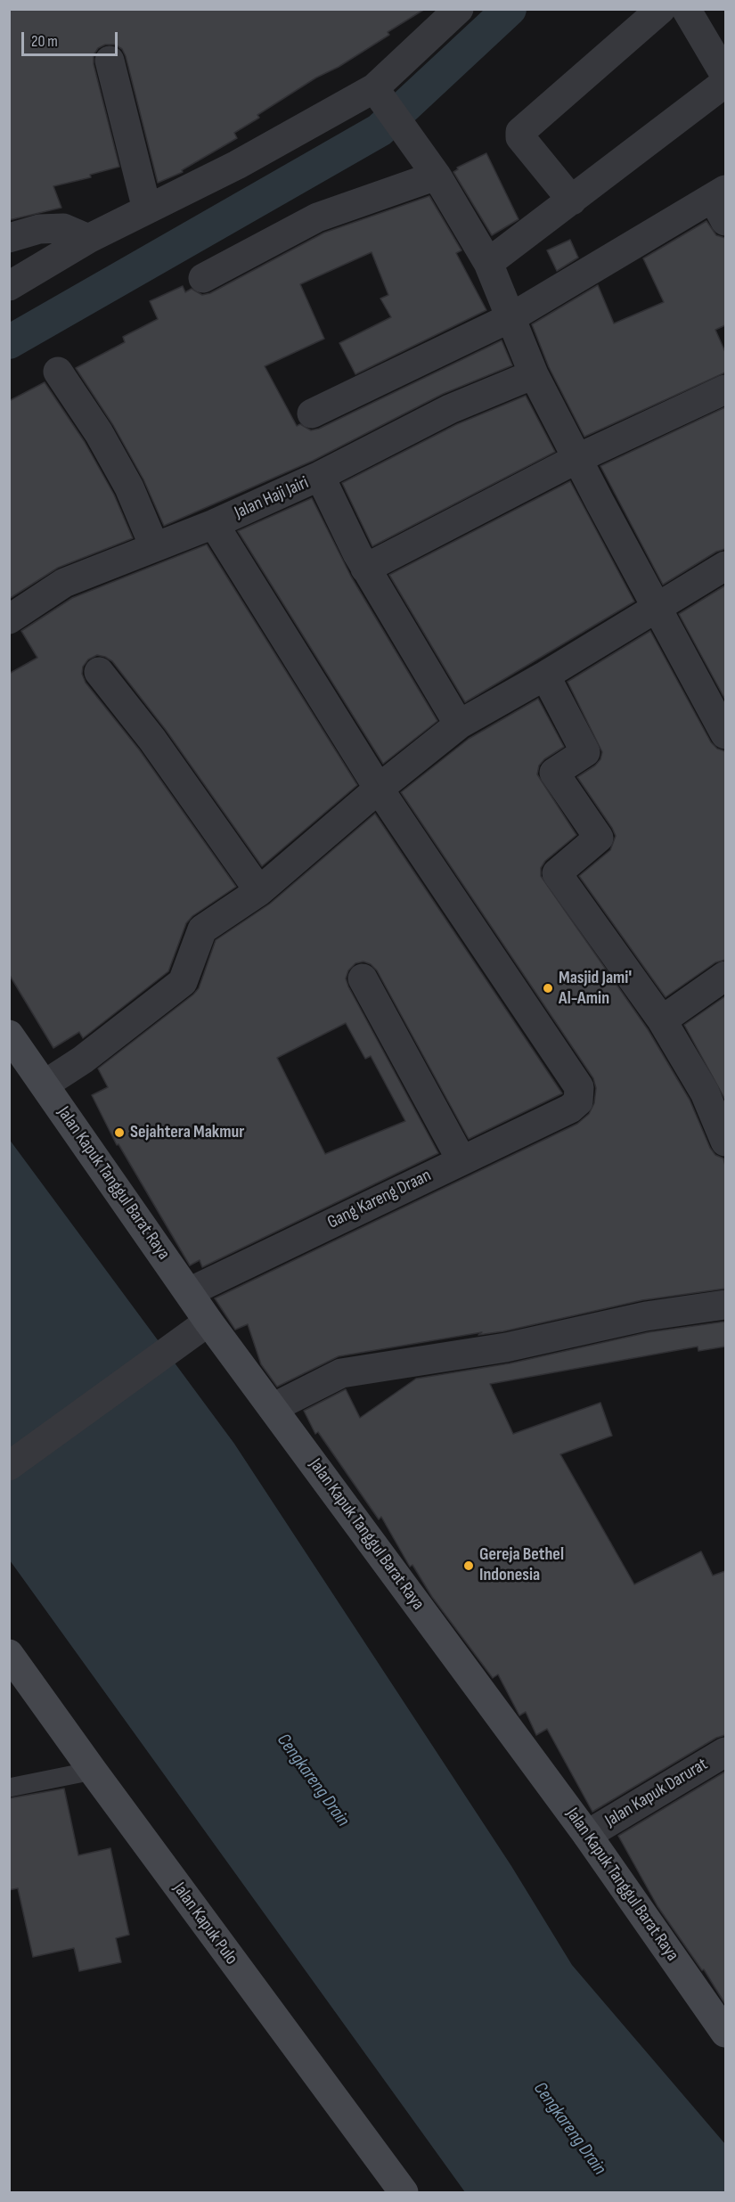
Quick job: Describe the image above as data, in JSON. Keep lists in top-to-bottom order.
{
  "streets": {
    "main road": ["Jalan Kapuk Tanggul Barat Raya", "Jalan Kapuk Pulo"],
    "street": ["Jalan Haji Jairi", "Gang Kareng Draan", "Jalan Kapuk Darurat"]
  },
  "crossings": [
    ["Jalan Kapuk Tanggul Barat Raya", "Gang Kareng Draan"],
    ["Jalan Kapuk Tanggul Barat Raya", "Jalan Kapuk Darurat"]
  ],
  "water": ["Cengkareng Drain"],
  "places": ["Masjid Jami' Al-Amin", "Sejahtera Makmur", "Gereja Bethel Indonesia"],
  "scale_bar": "20 m"
}
